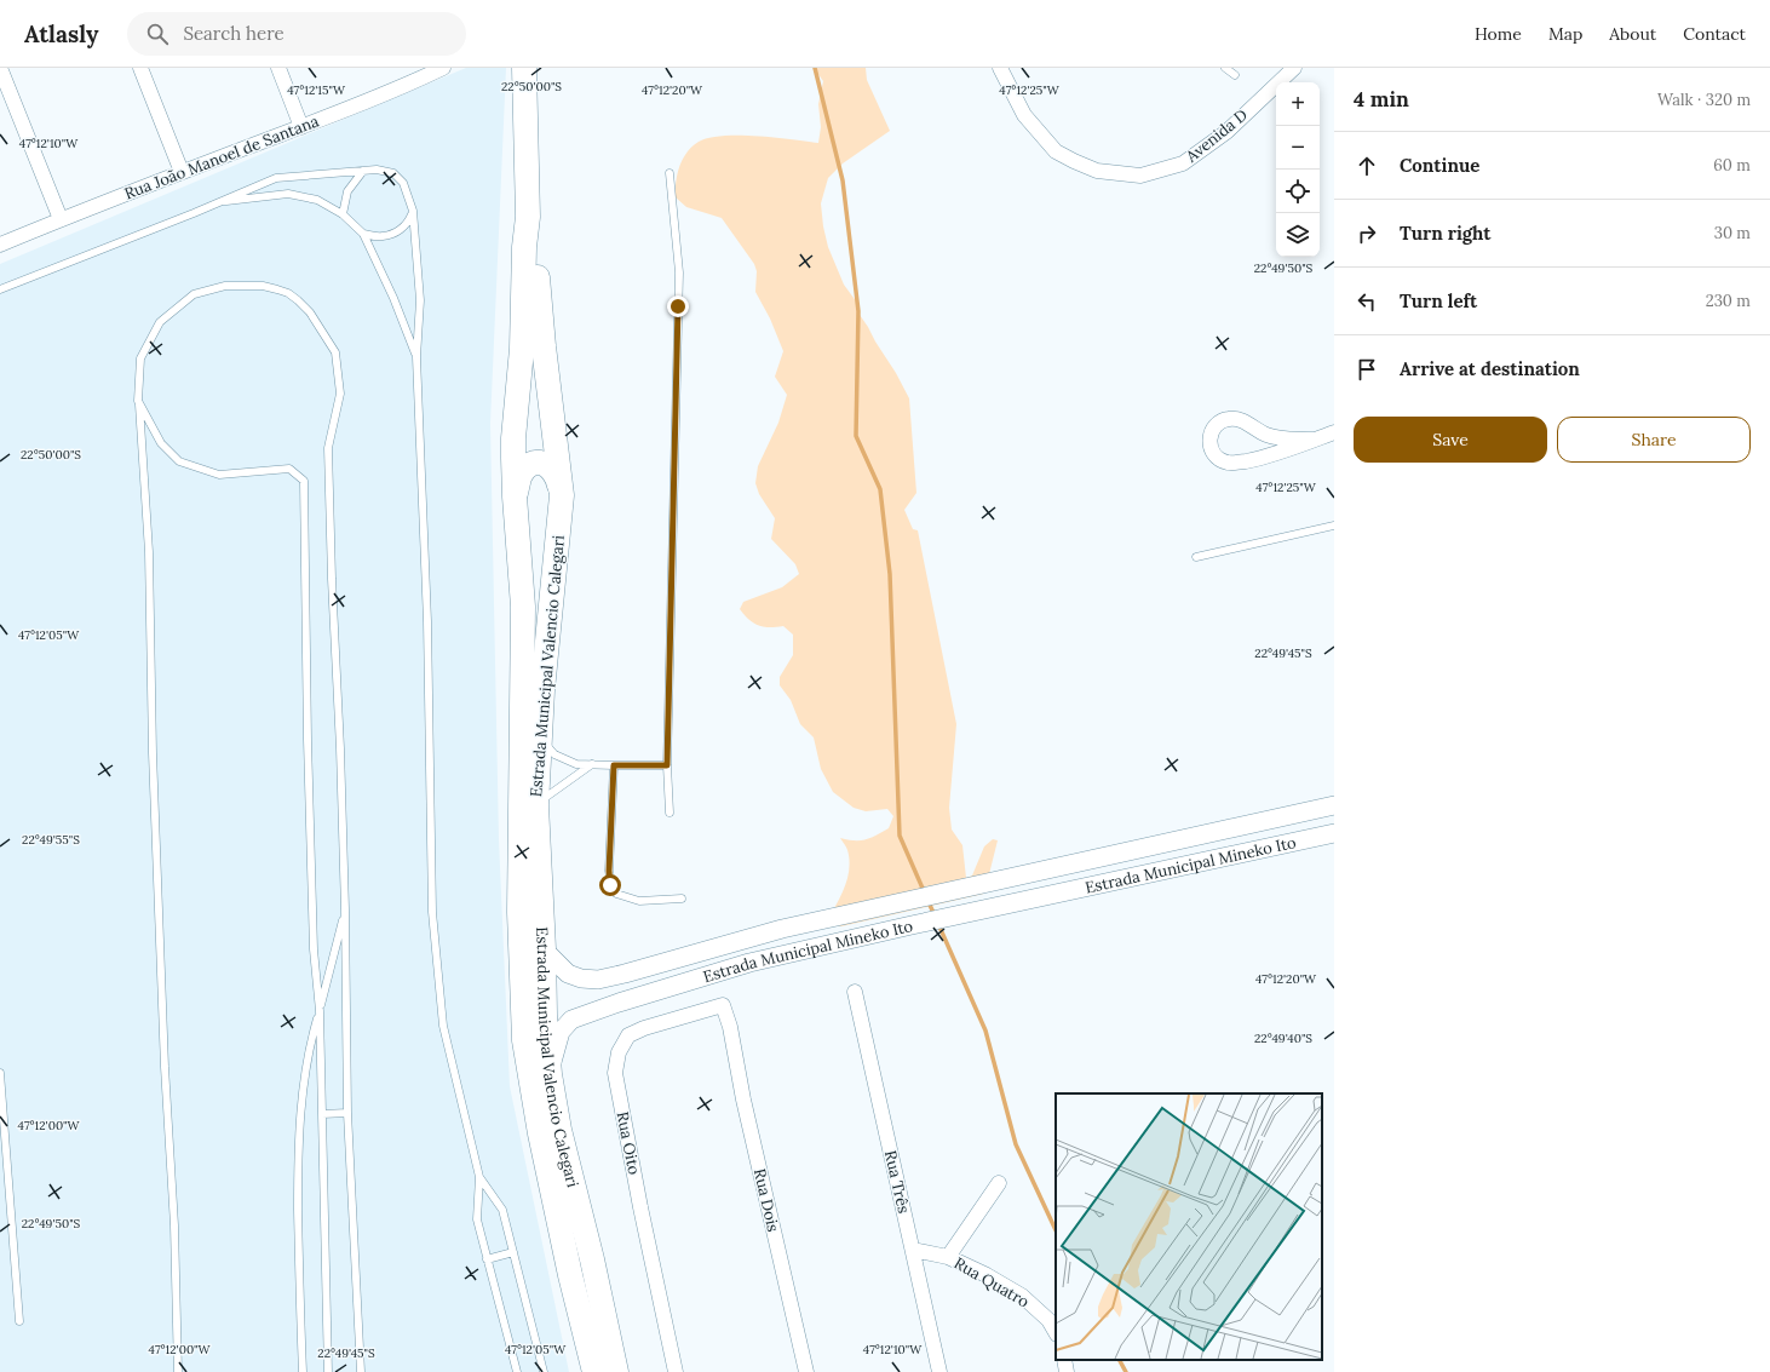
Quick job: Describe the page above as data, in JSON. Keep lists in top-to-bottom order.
{
  "streets": {
    "main road": ["Estrada Municipal Valencio Calegari"],
    "street": [
      "Avenida D",
      "Rua João Manoel de Santana",
      "Estrada Municipal Mineko Ito",
      "Rua Oito",
      "Rua Três",
      "Rua Dois",
      "Rua Quatro"
    ]
  },
  "crossings": [
    ["Estrada Municipal Valencio Calegari", "Estrada Municipal Mineko Ito"],
    ["Rua Oito", "Rua Dois"],
    ["Rua Três", "Rua Quatro"]
  ],
  "page": {
    "header": "Atlasly",
    "search": "Search here",
    "nav": [
      "Home",
      "Map",
      "About",
      "Contact"
    ],
    "heading": ["4 min", "Walk · 320 m"],
    "map_buttons": ["+", "−"],
    "list": [
      ["Continue", "60 m"],
      ["Turn right", "30 m"],
      ["Turn left", "230 m"],
      "Arrive at destination"
    ],
    "buttons": ["Save", "Share"]
  },
  "coordinates": [
    "22°50'00\"S",
    "47°12'15\"W",
    "47°12'20\"W",
    "47°12'25\"W",
    "47°12'10\"W",
    "22°49'50\"S",
    "47°12'05\"W",
    "22°49'45\"S",
    "22°49'55\"S",
    "22°49'40\"S",
    "47°12'00\"W"
  ]
}
